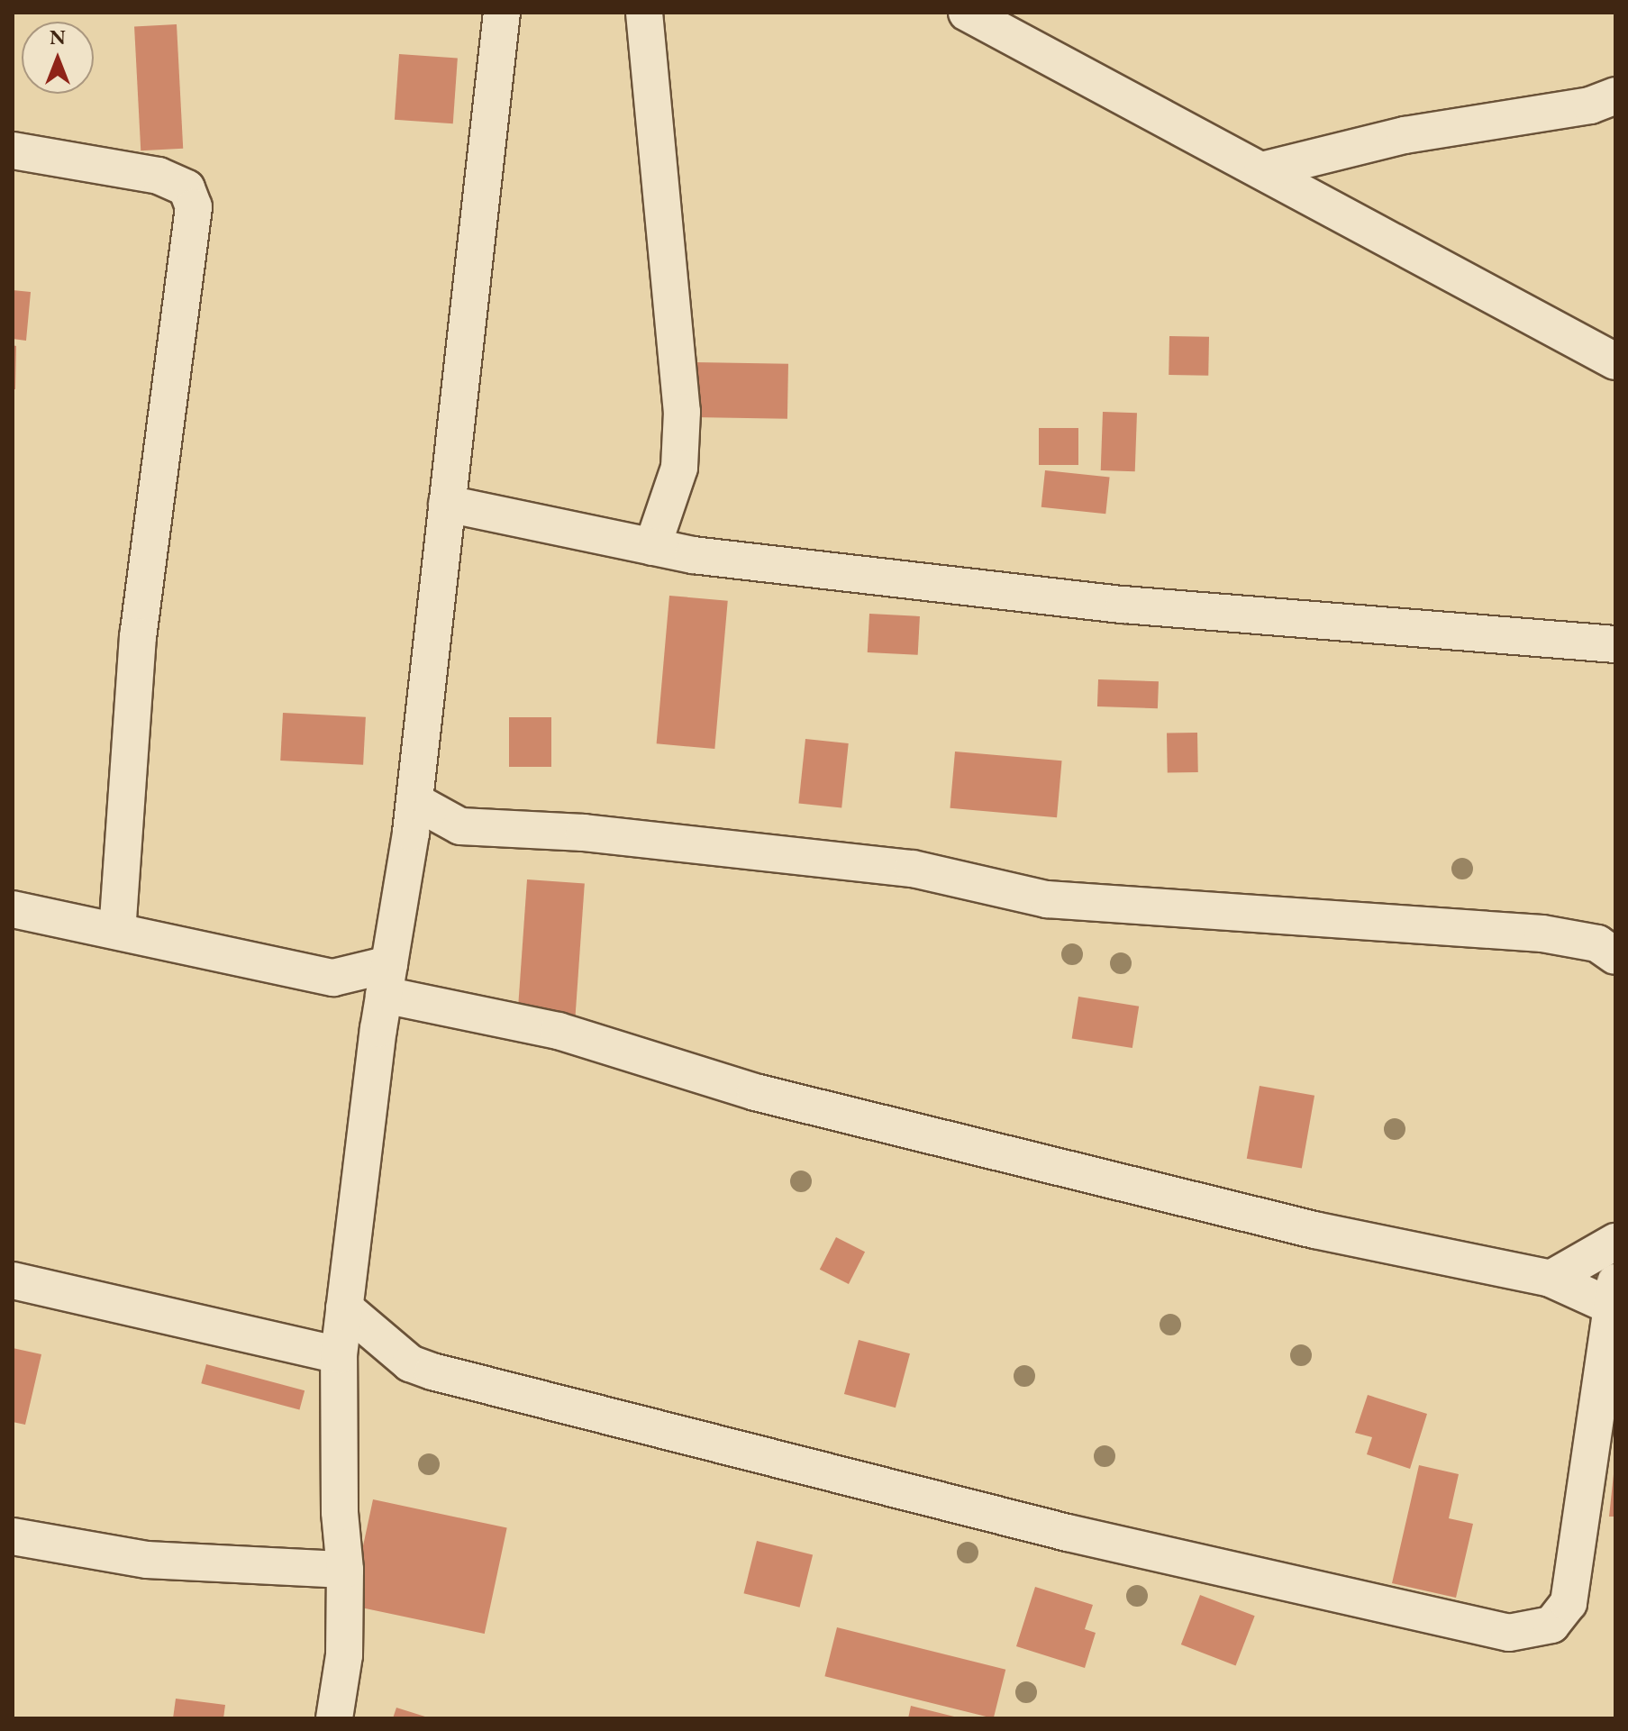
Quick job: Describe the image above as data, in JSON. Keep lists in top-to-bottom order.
{
  "north": "top"
}
